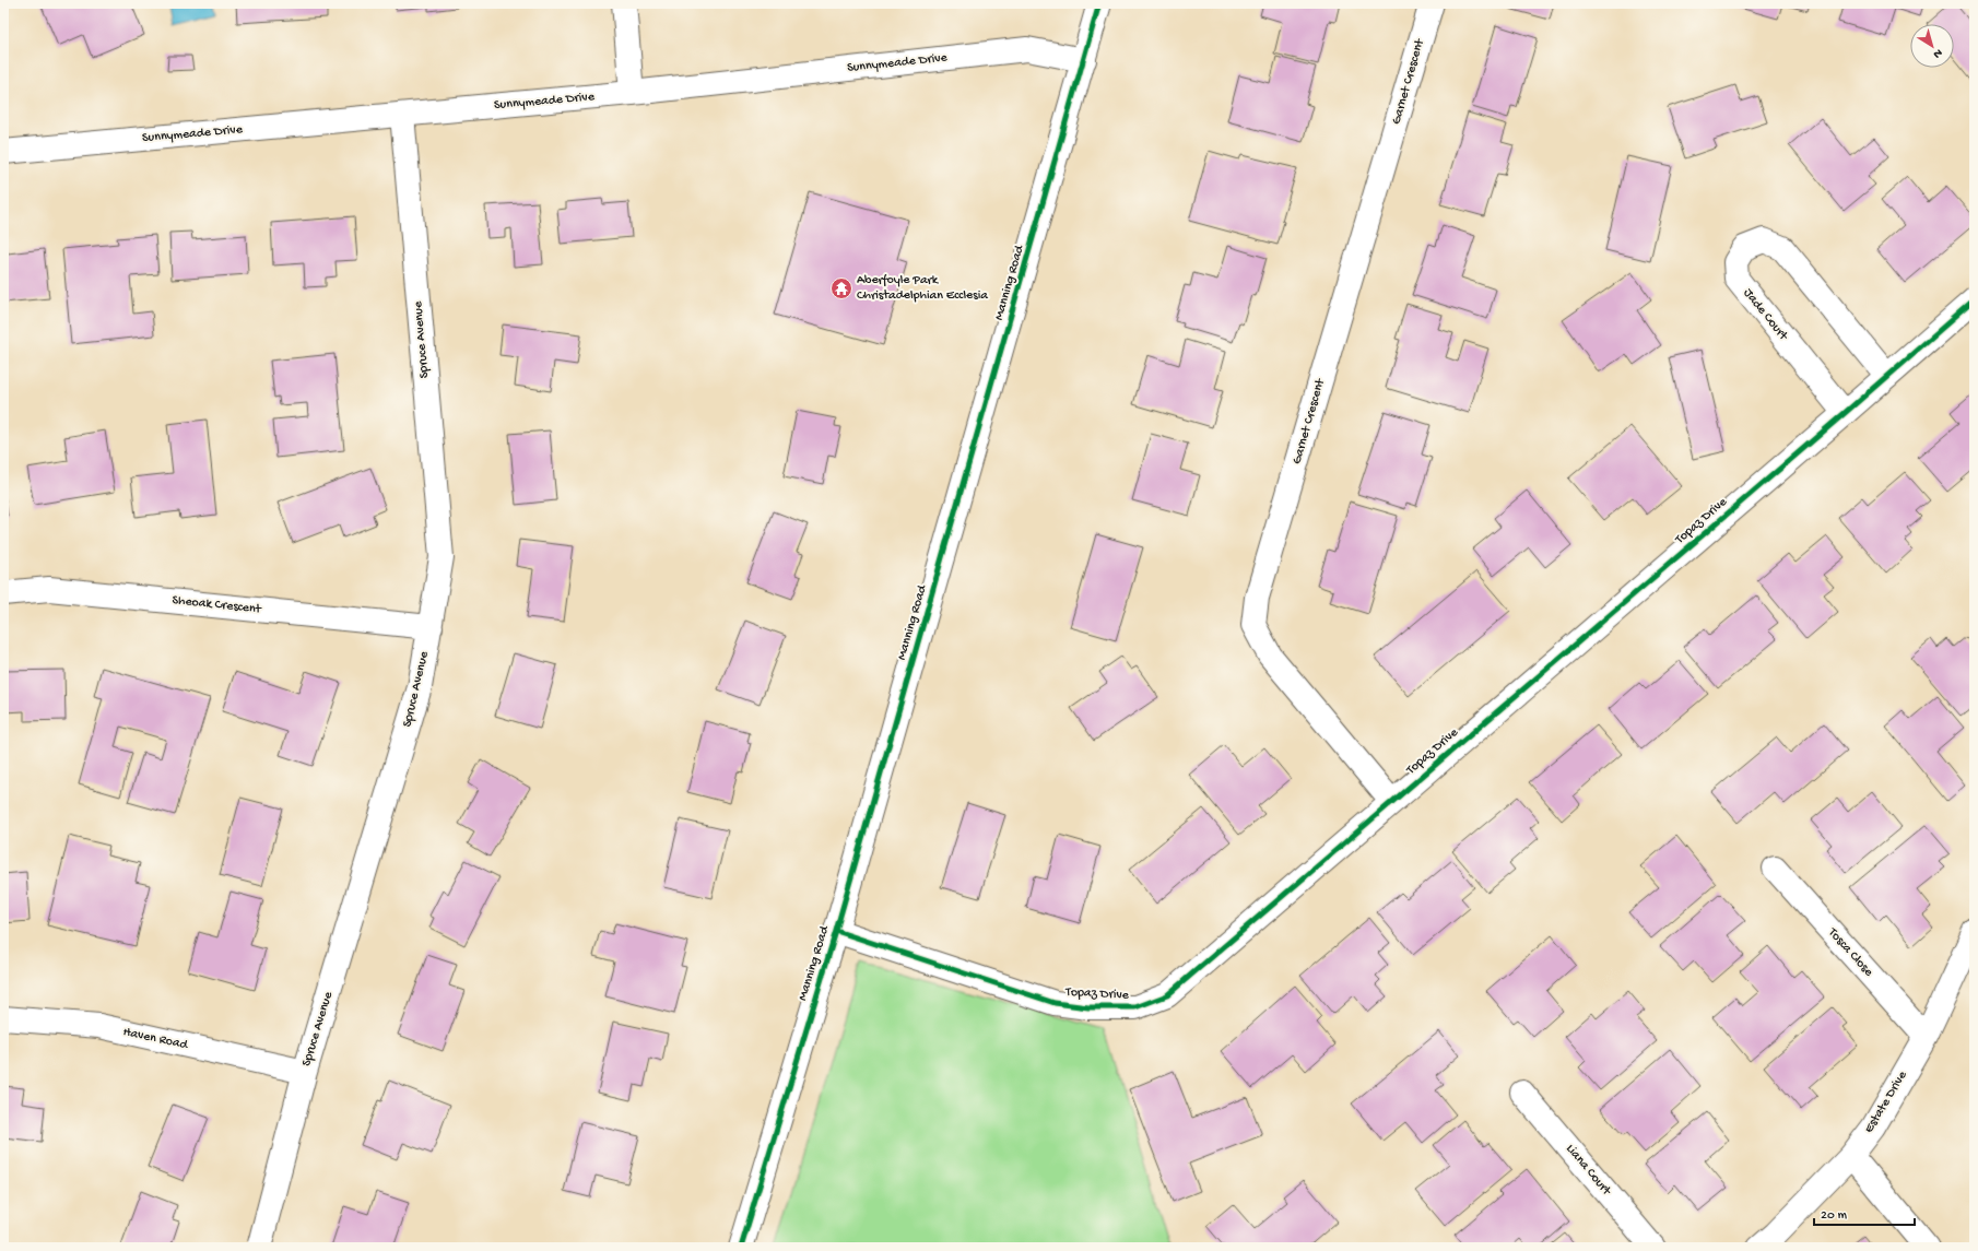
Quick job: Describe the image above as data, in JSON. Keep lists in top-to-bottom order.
{
  "streets": {
    "street": [
      "Sunnymeade Drive",
      "Garnet Crescent",
      "Manning Road",
      "Jade Court",
      "Spruce Avenue",
      "Topaz Drive",
      "Sheoak Crescent",
      "Tosca Close",
      "Haven Road",
      "Estate Drive",
      "Liana Court"
    ]
  },
  "crossings": [
    ["Sunnymeade Drive", "Manning Road"],
    ["Sunnymeade Drive", "Spruce Avenue"],
    ["Garnet Crescent", "Topaz Drive"],
    ["Manning Road", "Topaz Drive"],
    ["Jade Court", "Topaz Drive"],
    ["Spruce Avenue", "Sheoak Crescent"],
    ["Spruce Avenue", "Haven Road"],
    ["Tosca Close", "Estate Drive"]
  ],
  "places": {
    "temple": ["Aberfoyle Park Christadelphian Ecclesia"]
  },
  "scale_bar": "20 m",
  "north": "bottom right"
}
